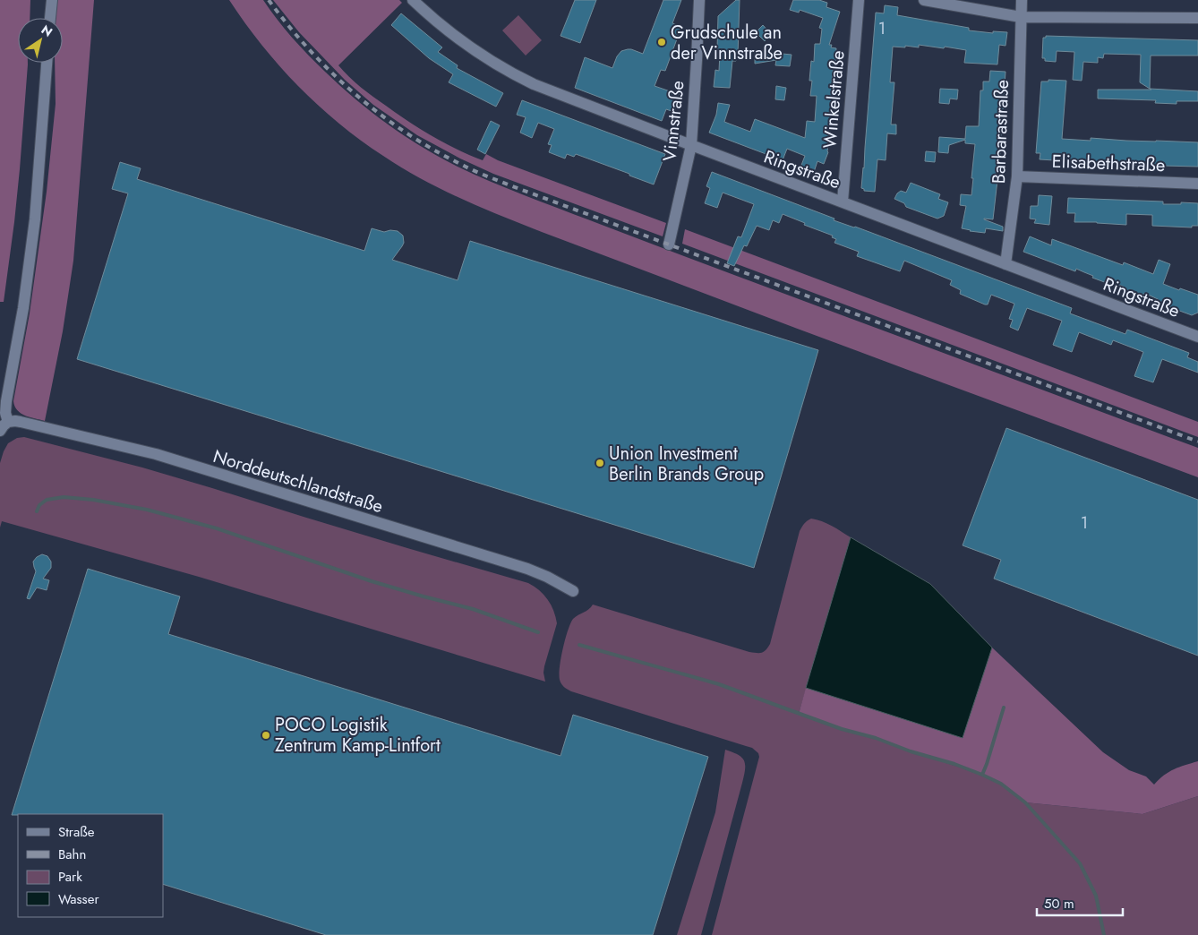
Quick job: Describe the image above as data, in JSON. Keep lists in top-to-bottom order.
{
  "streets": {
    "street": [
      "Winkelstraße",
      "Vinnstraße",
      "Barbarastraße",
      "Elisabethstraße",
      "Ringstraße",
      "Norddeutschlandstraße"
    ]
  },
  "crossings": [
    ["Winkelstraße", "Ringstraße"],
    ["Vinnstraße", "Ringstraße"],
    ["Barbarastraße", "Elisabethstraße"],
    ["Barbarastraße", "Ringstraße"]
  ],
  "places": ["Grudschule an der Vinnstraße", "Union Investment Berlin Brands Group", "POCO Logistik Zentrum Kamp-Lintfort"],
  "house_numbers": ["1", "1"],
  "legend": [
    "Straße",
    "Bahn",
    "Park",
    "Wasser"
  ],
  "scale_bar": "50 m",
  "north": "top right"
}
